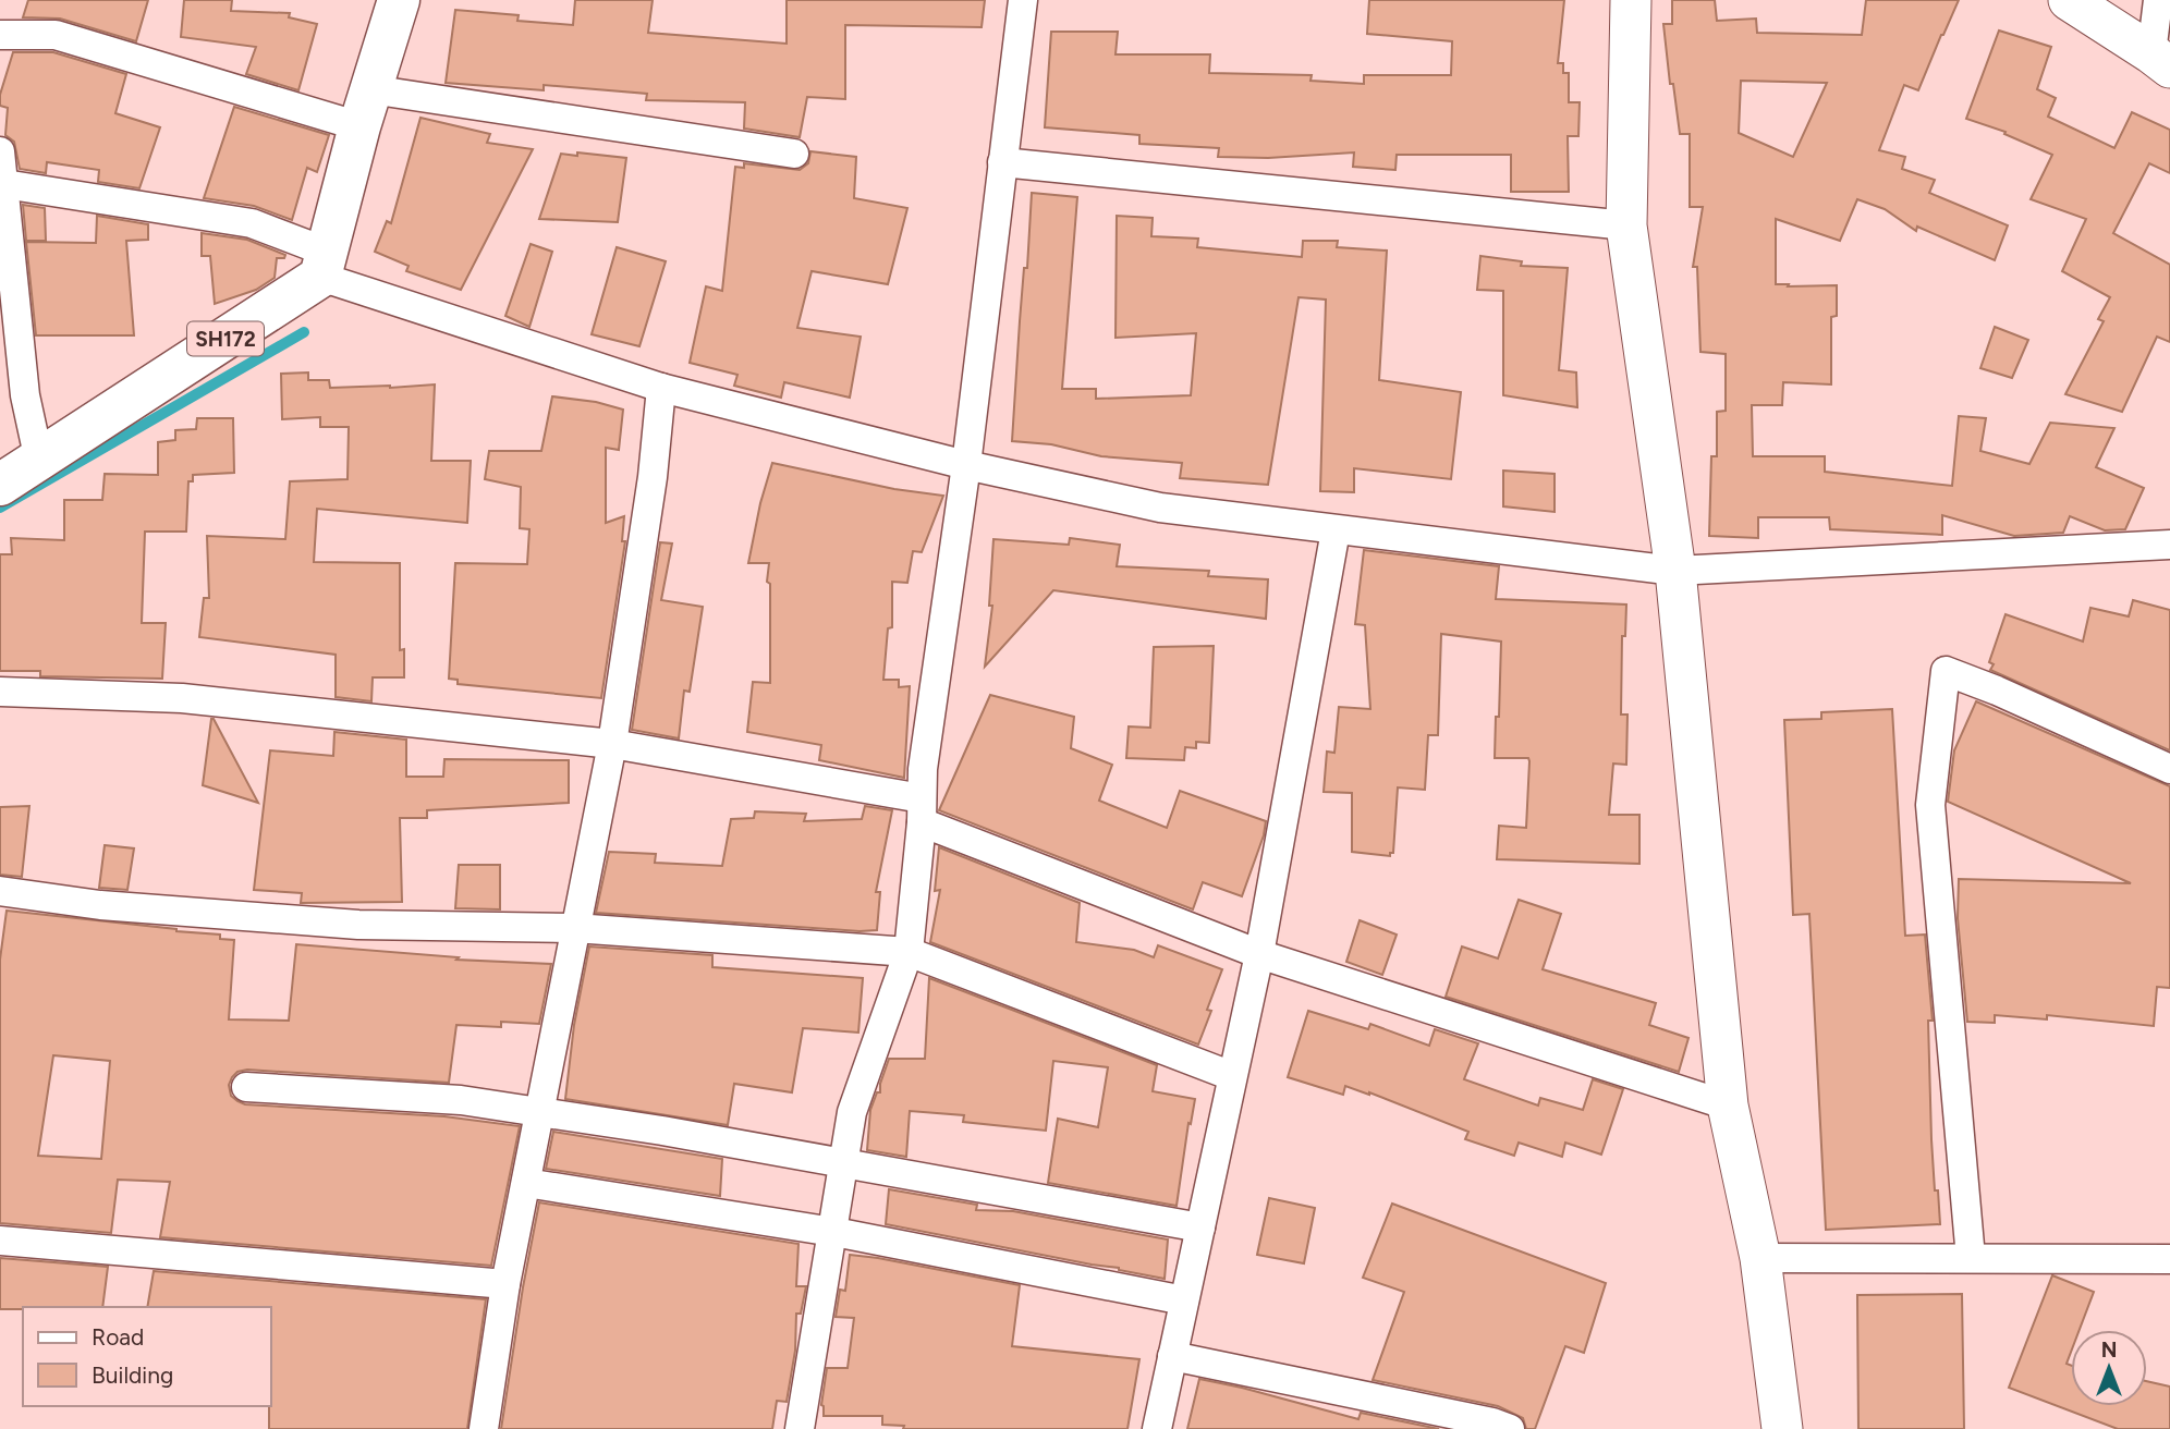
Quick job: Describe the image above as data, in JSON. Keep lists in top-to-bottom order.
{
  "streets": {
    "main road": ["SH172"]
  },
  "legend": ["Road", "Building"],
  "north": "top"
}
